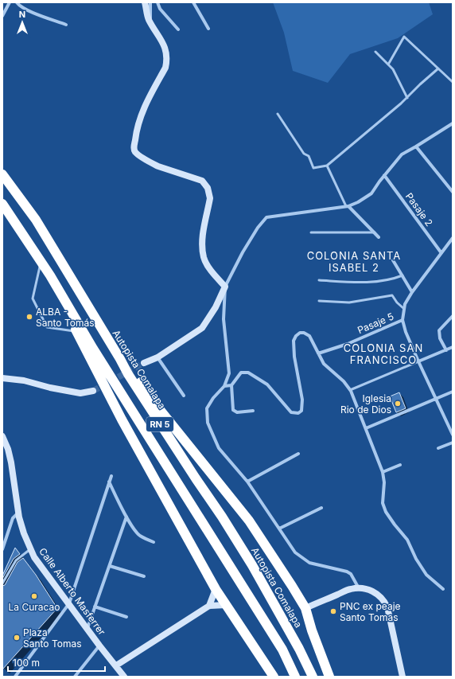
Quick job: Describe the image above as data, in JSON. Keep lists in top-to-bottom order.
{
  "streets": {
    "highway": ["Autopista Comalapa", "RN 5"],
    "main road": ["Calle Alberto Masferrer"],
    "street": ["Pasaje 2", "Pasaje 5"]
  },
  "districts": ["COLONIA SANTA ISABEL 2", "COLONIA SAN FRANCISCO"],
  "places": [
    "ALBA - Santo Tomás",
    "Iglesia Rio de Dios",
    "La Curacao",
    "PNC ex peaje Santo Tomas",
    "Plaza Santo Tomas"
  ],
  "scale_bar": "100 m",
  "north": "top"
}
